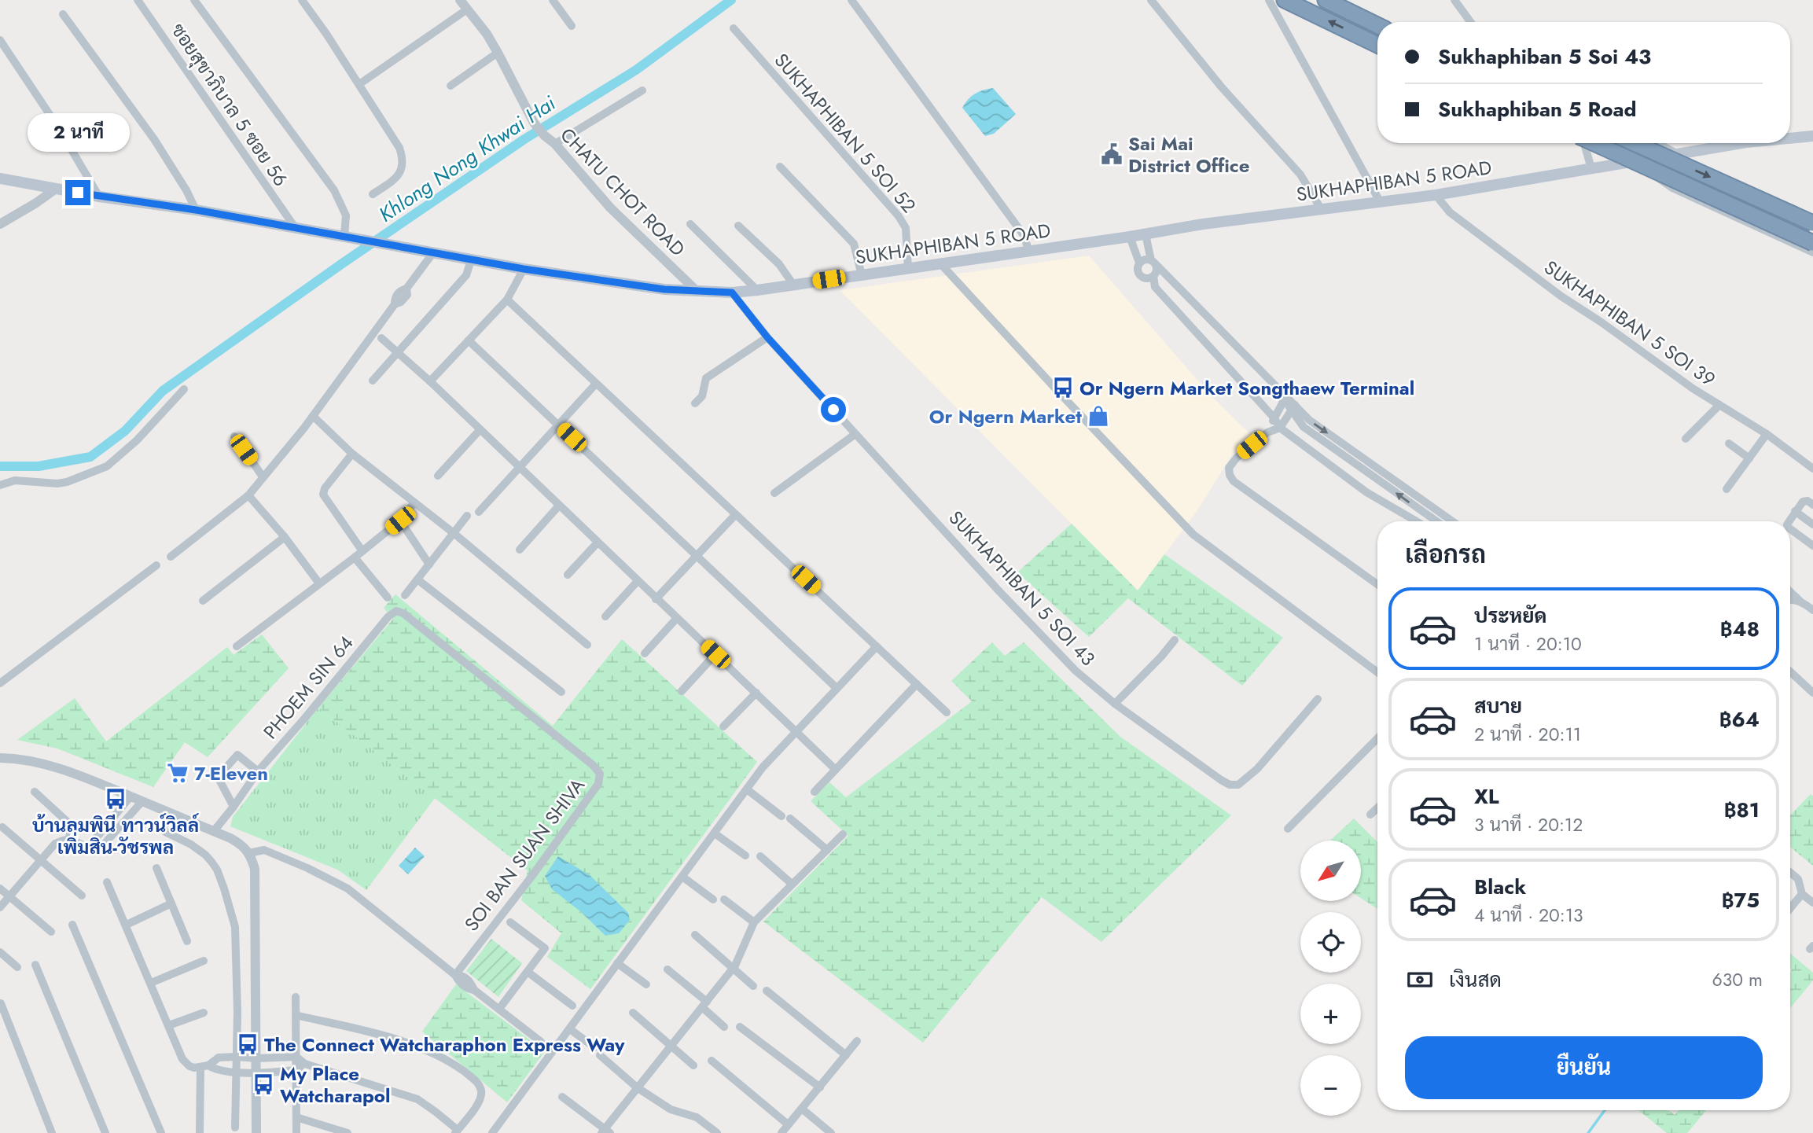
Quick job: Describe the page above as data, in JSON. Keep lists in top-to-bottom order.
{
  "streets": {
    "main road": ["SUKHAPHIBAN 5 ROAD"],
    "street": [
      "ซอยสุขาภิบาล 5 ซอย 56",
      "SUKHAPHIBAN 5 SOI 52",
      "CHATU CHOT ROAD",
      "SUKHAPHIBAN 5 SOI 39",
      "SUKHAPHIBAN 5 SOI 43",
      "PHOEM SIN 64",
      "SOI BAN SUAN SHIVA"
    ]
  },
  "crossings": [
    ["ซอยสุขาภิบาล 5 ซอย 56", "SUKHAPHIBAN 5 ROAD"],
    ["SUKHAPHIBAN 5 SOI 52", "SUKHAPHIBAN 5 ROAD"],
    ["SUKHAPHIBAN 5 ROAD", "CHATU CHOT ROAD"],
    ["SUKHAPHIBAN 5 ROAD", "SUKHAPHIBAN 5 SOI 39"],
    ["SUKHAPHIBAN 5 ROAD", "SUKHAPHIBAN 5 SOI 43"],
    ["PHOEM SIN 64", "SOI BAN SUAN SHIVA"]
  ],
  "water": ["Khlong Nong Khwai Hai"],
  "places": {
    "public building": ["Sai Mai District Office"],
    "bus stop": [
      "Or Ngern Market Songthaew Terminal",
      "บ้านลุมพินี ทาวน์วิลล์ เพิ่มสิน-วัชรพล",
      "The Connect Watcharaphon Express Way",
      "My Place Watcharapol"
    ],
    "shop": ["Or Ngern Market"],
    "supermarket": ["7-Eleven"]
  },
  "north": "bottom left",
  "page": {
    "banner": ["Sukhaphiban 5 Soi 43", "Sukhaphiban 5 Road"],
    "bubble": "2 นาที",
    "heading": "เลือกรถ",
    "list": [
      {
        "name": "ประหยัด",
        "note": "1 นาที · 20:10",
        "value": "฿48"
      },
      {
        "name": "สบาย",
        "note": "2 นาที · 20:11",
        "value": "฿64"
      },
      {
        "name": "XL",
        "note": "3 นาที · 20:12",
        "value": "฿81"
      },
      {
        "name": "Black",
        "note": "4 นาที · 20:13",
        "value": "฿75"
      }
    ],
    "map_buttons": ["+", "−"],
    "pay": ["เงินสด", "630 m"],
    "buttons": "ยืนยัน"
  }
}
